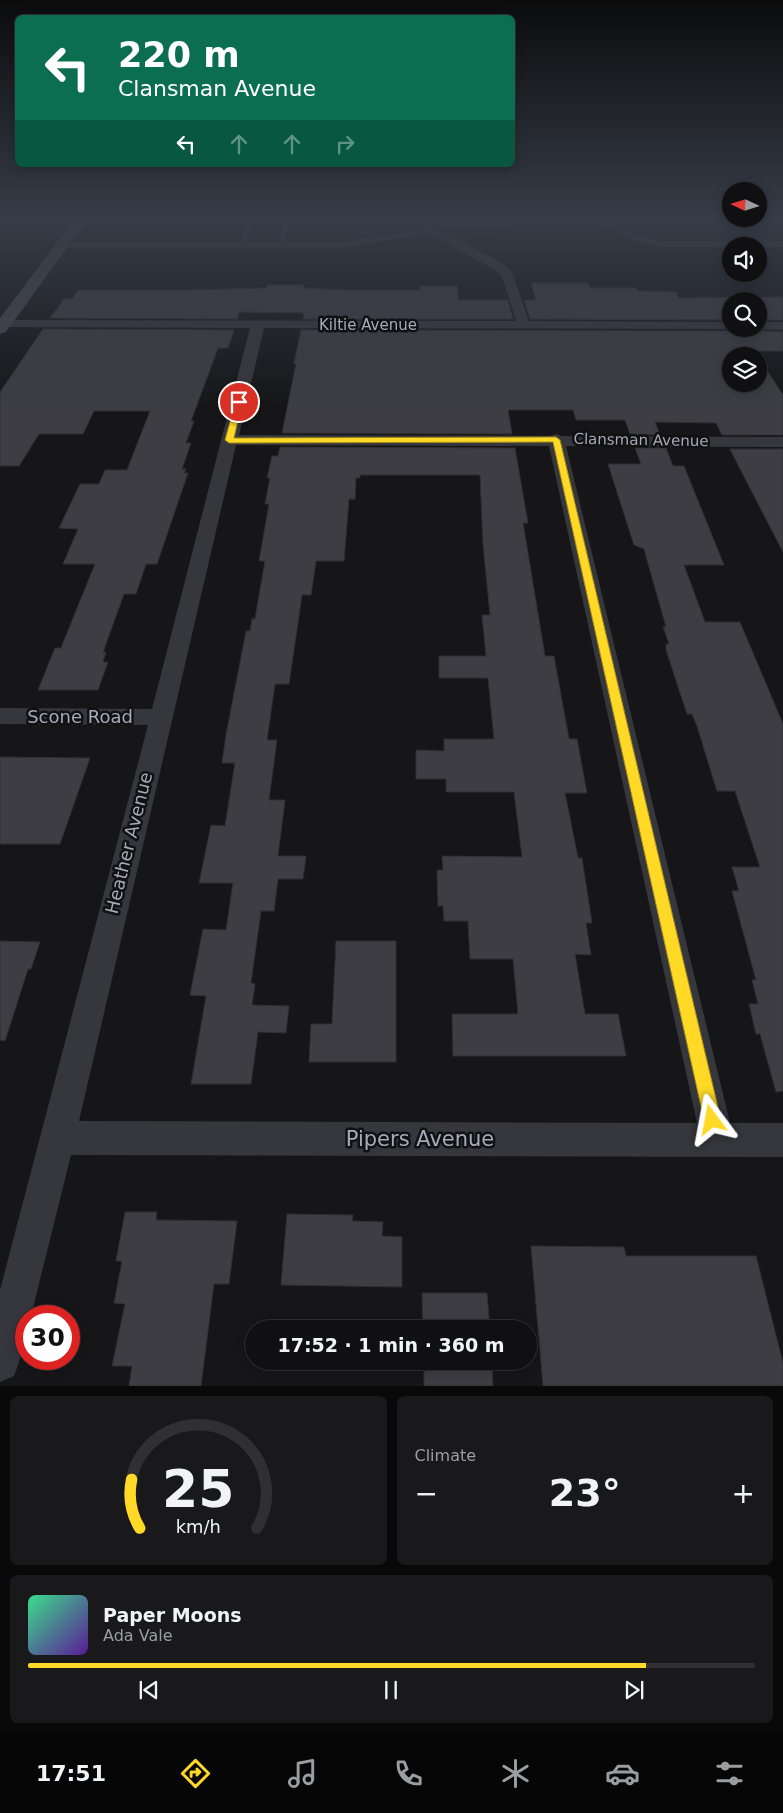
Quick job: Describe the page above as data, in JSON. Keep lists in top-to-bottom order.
{
  "streets": {
    "street": [
      "Kiltie Avenue",
      "Clansman Avenue",
      "Scone Road",
      "Heather Avenue",
      "Pipers Avenue"
    ]
  },
  "crossings": [
    ["Kiltie Avenue", "Heather Avenue"],
    ["Clansman Avenue", "Heather Avenue"],
    ["Scone Road", "Heather Avenue"],
    ["Heather Avenue", "Pipers Avenue"]
  ],
  "north": "left",
  "page": {
    "turn": ["220 m", "Clansman Avenue"],
    "limit": "30",
    "trip": "17:52 · 1 min · 360 m",
    "tile": "Climate",
    "heat": ["−", "23°", "+"],
    "song": ["Paper Moons", "Ada Vale"],
    "tabs": "17:51",
    "gauge": ["25", "km/h"]
  }
}
